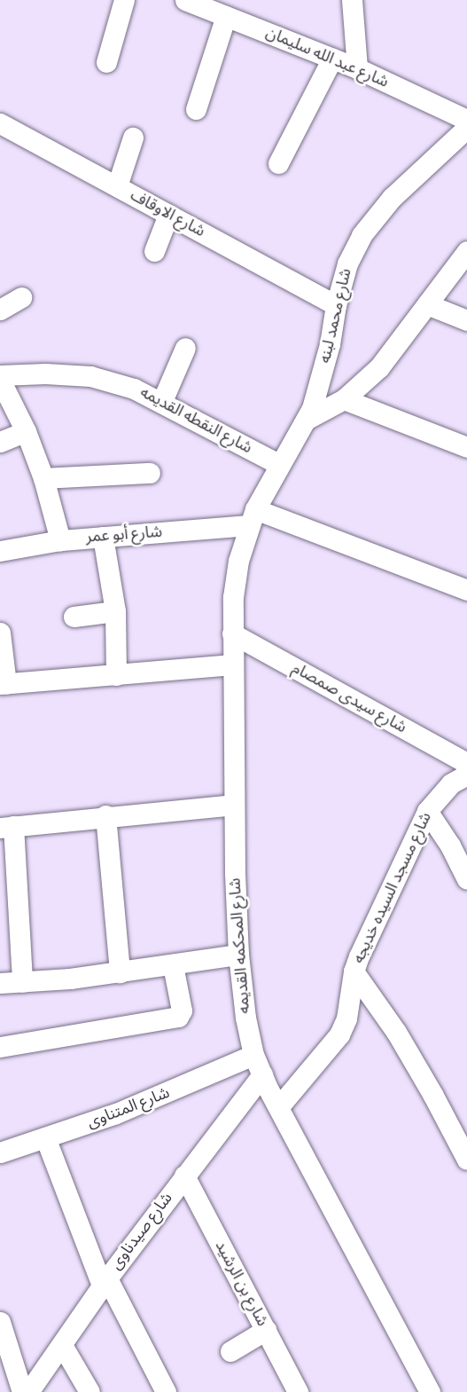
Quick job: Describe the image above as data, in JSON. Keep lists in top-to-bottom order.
{
  "streets": {
    "street": [
      "شارع عبد الله سليمان",
      "شارع الاوقاف",
      "شارع محمد لبنه",
      "شارع النقطه القديمه",
      "شارع أبو عمر",
      "شارع سيدى صمصام",
      "شارع مسجد السيده خديجه",
      "شارع المحكمه القديمه",
      "شارع المتناوى",
      "شارع صيدناوى",
      "شارع بن الرشيد"
    ]
  },
  "crossings": [
    ["شارع الاوقاف", "شارع محمد لبنه"],
    ["شارع محمد لبنه", "شارع النقطه القديمه"],
    ["شارع محمد لبنه", "شارع المحكمه القديمه"],
    ["شارع النقطه القديمه", "شارع المحكمه القديمه"],
    ["شارع أبو عمر", "شارع المحكمه القديمه"],
    ["شارع سيدى صمصام", "شارع المحكمه القديمه"],
    ["شارع مسجد السيده خديجه", "شارع المحكمه القديمه"],
    ["شارع المحكمه القديمه", "شارع المتناوى"],
    ["شارع المحكمه القديمه", "شارع صيدناوى"],
    ["شارع صيدناوى", "شارع بن الرشيد"]
  ]
}
